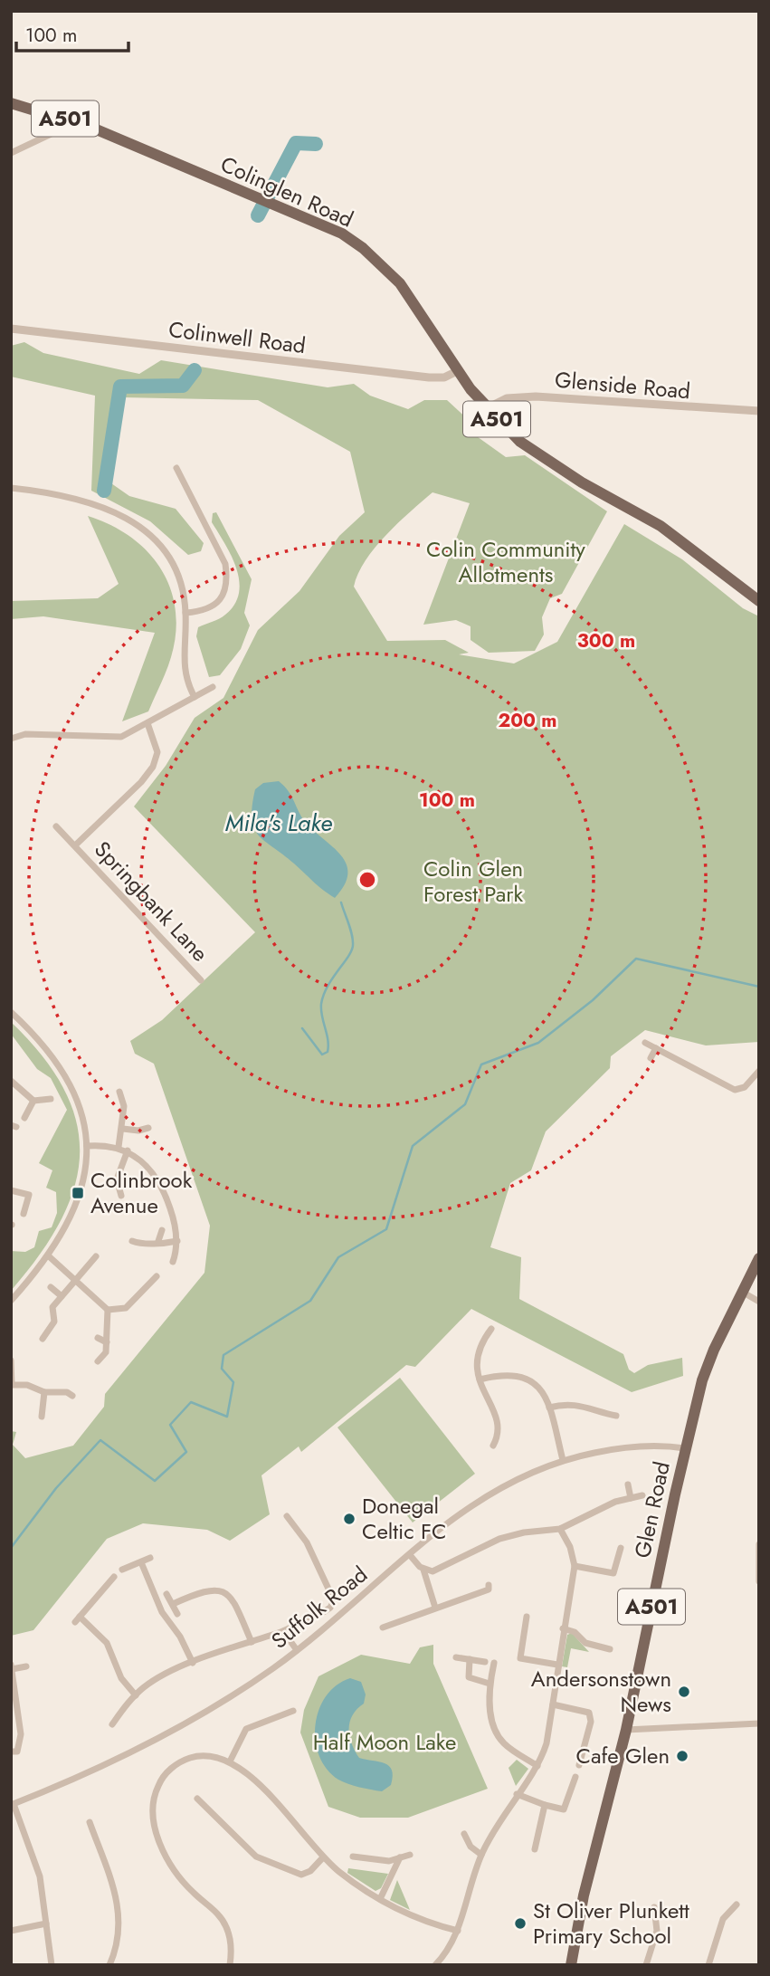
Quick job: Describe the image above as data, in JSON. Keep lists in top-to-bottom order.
{
  "streets": {
    "main road": ["A501", "Colinglen Road", "Glen Road"],
    "street": [
      "Colinwell Road",
      "Glenside Road",
      "Springbank Lane",
      "Suffolk Road"
    ]
  },
  "crossings": [
    ["Colinglen Road", "Colinwell Road"],
    ["Colinglen Road", "Glenside Road"],
    ["Glen Road", "Suffolk Road"]
  ],
  "water": ["Mila's Lake"],
  "parks": ["Colin Community Allotments", "Colin Glen Forest Park", "Half Moon Lake"],
  "places": {
    "transit": ["Colinbrook Avenue"],
    "other": [
      "Donegal Celtic FC",
      "Andersonstown News",
      "Cafe Glen",
      "St Oliver Plunkett Primary School"
    ]
  },
  "scale_bar": "100 m",
  "rings": ["300 m", "200 m", "100 m"]
}
